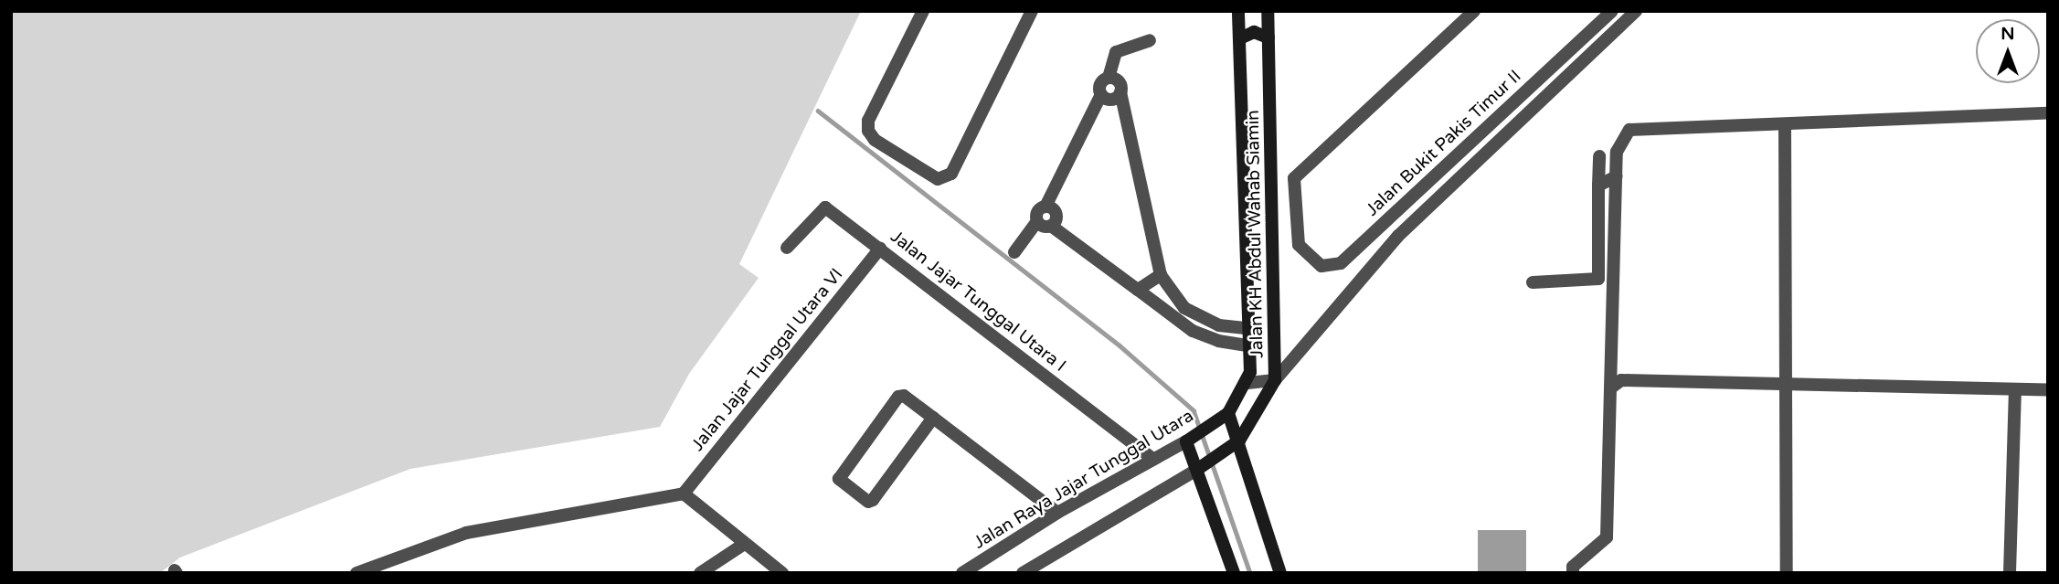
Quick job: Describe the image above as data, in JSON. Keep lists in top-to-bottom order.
{
  "streets": {
    "main road": ["Jalan KH Abdul Wahab Siamin", "Jalan Raya Jajar Tunggal Utara"],
    "street": ["Jalan Bukit Pakis Timur II", "Jalan Jajar Tunggal Utara I", "Jalan Jajar Tunggal Utara VI"]
  },
  "crossings": [
    ["Jalan KH Abdul Wahab Siamin", "Jalan Raya Jajar Tunggal Utara"],
    ["Jalan Jajar Tunggal Utara I", "Jalan Jajar Tunggal Utara VI"],
    ["Jalan Jajar Tunggal Utara I", "Jalan Raya Jajar Tunggal Utara"]
  ],
  "north": "top"
}
